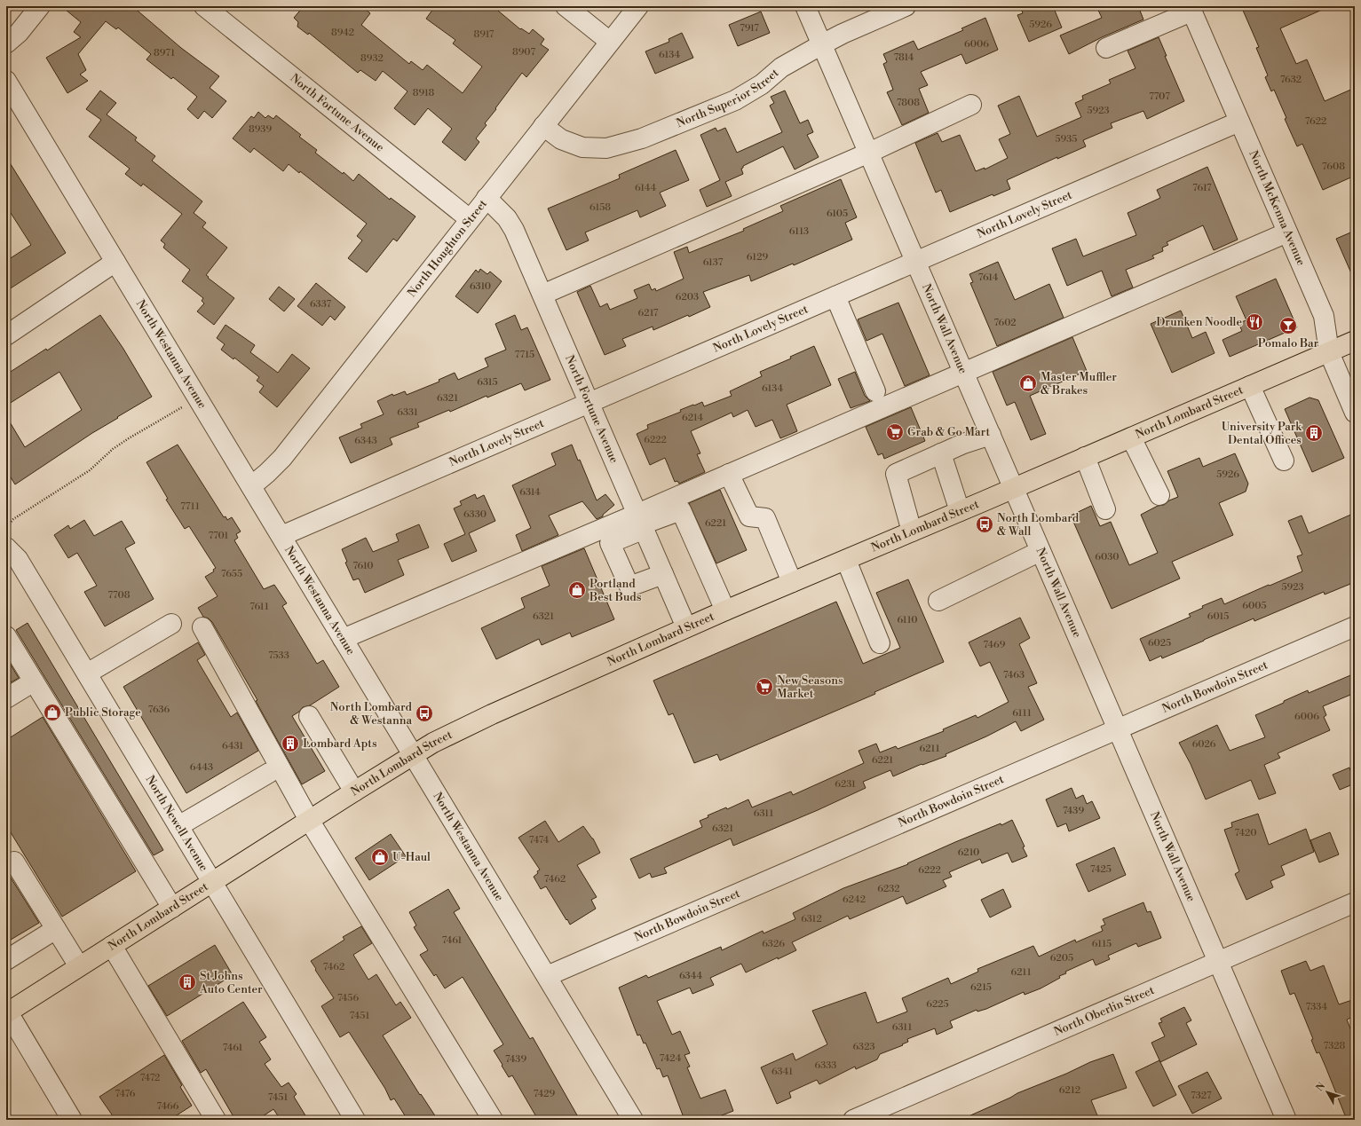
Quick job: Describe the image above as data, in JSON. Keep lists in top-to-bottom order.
{
  "streets": {
    "main road": ["North Lombard Street"],
    "street": [
      "North Superior Street",
      "North Fortune Avenue",
      "North McKenna Avenue",
      "North Lovely Street",
      "North Houghton Street",
      "North Wall Avenue",
      "North Westanna Avenue",
      "North Bowdoin Street",
      "North Newell Avenue",
      "North Oberlin Street"
    ]
  },
  "crossings": [
    ["North Superior Street", "North Houghton Street"],
    ["North Superior Street", "North Wall Avenue"],
    ["North Fortune Avenue", "North Lovely Street"],
    ["North Fortune Avenue", "North Houghton Street"],
    ["North Fortune Avenue", "North Lombard Street"],
    ["North McKenna Avenue", "North Lovely Street"],
    ["North McKenna Avenue", "North Lombard Street"],
    ["North Lovely Street", "North Wall Avenue"],
    ["North Lovely Street", "North Westanna Avenue"],
    ["North Houghton Street", "North Westanna Avenue"],
    ["North Wall Avenue", "North Lombard Street"],
    ["North Wall Avenue", "North Bowdoin Street"],
    ["North Wall Avenue", "North Oberlin Street"],
    ["North Westanna Avenue", "North Lombard Street"],
    ["North Westanna Avenue", "North Bowdoin Street"],
    ["North Lombard Street", "North Newell Avenue"]
  ],
  "places": {
    "restaurant": ["Drunken Noodle"],
    "bar": ["Pomalo Bar"],
    "shop": [
      "Master Muffler & Brakes",
      "Portland Best Buds",
      "Public Storage",
      "U-Haul"
    ],
    "supermarket": ["Grab & Go Mart", "New Seasons Market"],
    "building": ["University Park Dental Offices", "Lombard Apts", "St Johns Auto Center"],
    "bus stop": ["North Lombard & Wall", "North Lombard & Westanna"]
  },
  "house_numbers": [
    "5926",
    "7917",
    "8942",
    "8917",
    "6006",
    "8907",
    "8971",
    "6134",
    "7814",
    "8932",
    "7632",
    "8918",
    "7707",
    "7808",
    "5923",
    "7622",
    "8939",
    "5935",
    "7608",
    "6144",
    "7617",
    "6158",
    "6105",
    "6113",
    "6129",
    "6137",
    "7614",
    "6310",
    "6203",
    "6337",
    "6217",
    "7602",
    "7715",
    "6315",
    "6134",
    "6321",
    "6331",
    "6214",
    "6222",
    "6343",
    "5926",
    "6314",
    "7711",
    "6330",
    "6221",
    "7701",
    "6030",
    "7610",
    "7655",
    "5923",
    "7708",
    "6005",
    "7611",
    "6321",
    "6015",
    "6110",
    "6025",
    "7469",
    "7533",
    "7463",
    "7636",
    "6111",
    "6006",
    "6026",
    "6431",
    "6211",
    "6221",
    "6443",
    "6231",
    "7439",
    "6311",
    "6321",
    "7420",
    "7474",
    "6210",
    "7425",
    "6222",
    "7462",
    "6232",
    "6242",
    "6312",
    "7461",
    "6326",
    "6115",
    "6205",
    "7462",
    "6211",
    "6344",
    "6215",
    "7456",
    "6225",
    "7334",
    "7451",
    "6311",
    "7328",
    "6323",
    "7461",
    "7424",
    "7439",
    "6333",
    "6341",
    "7472",
    "6212",
    "7476",
    "7429",
    "7327",
    "7451",
    "7466"
  ],
  "north": "top left"
}
